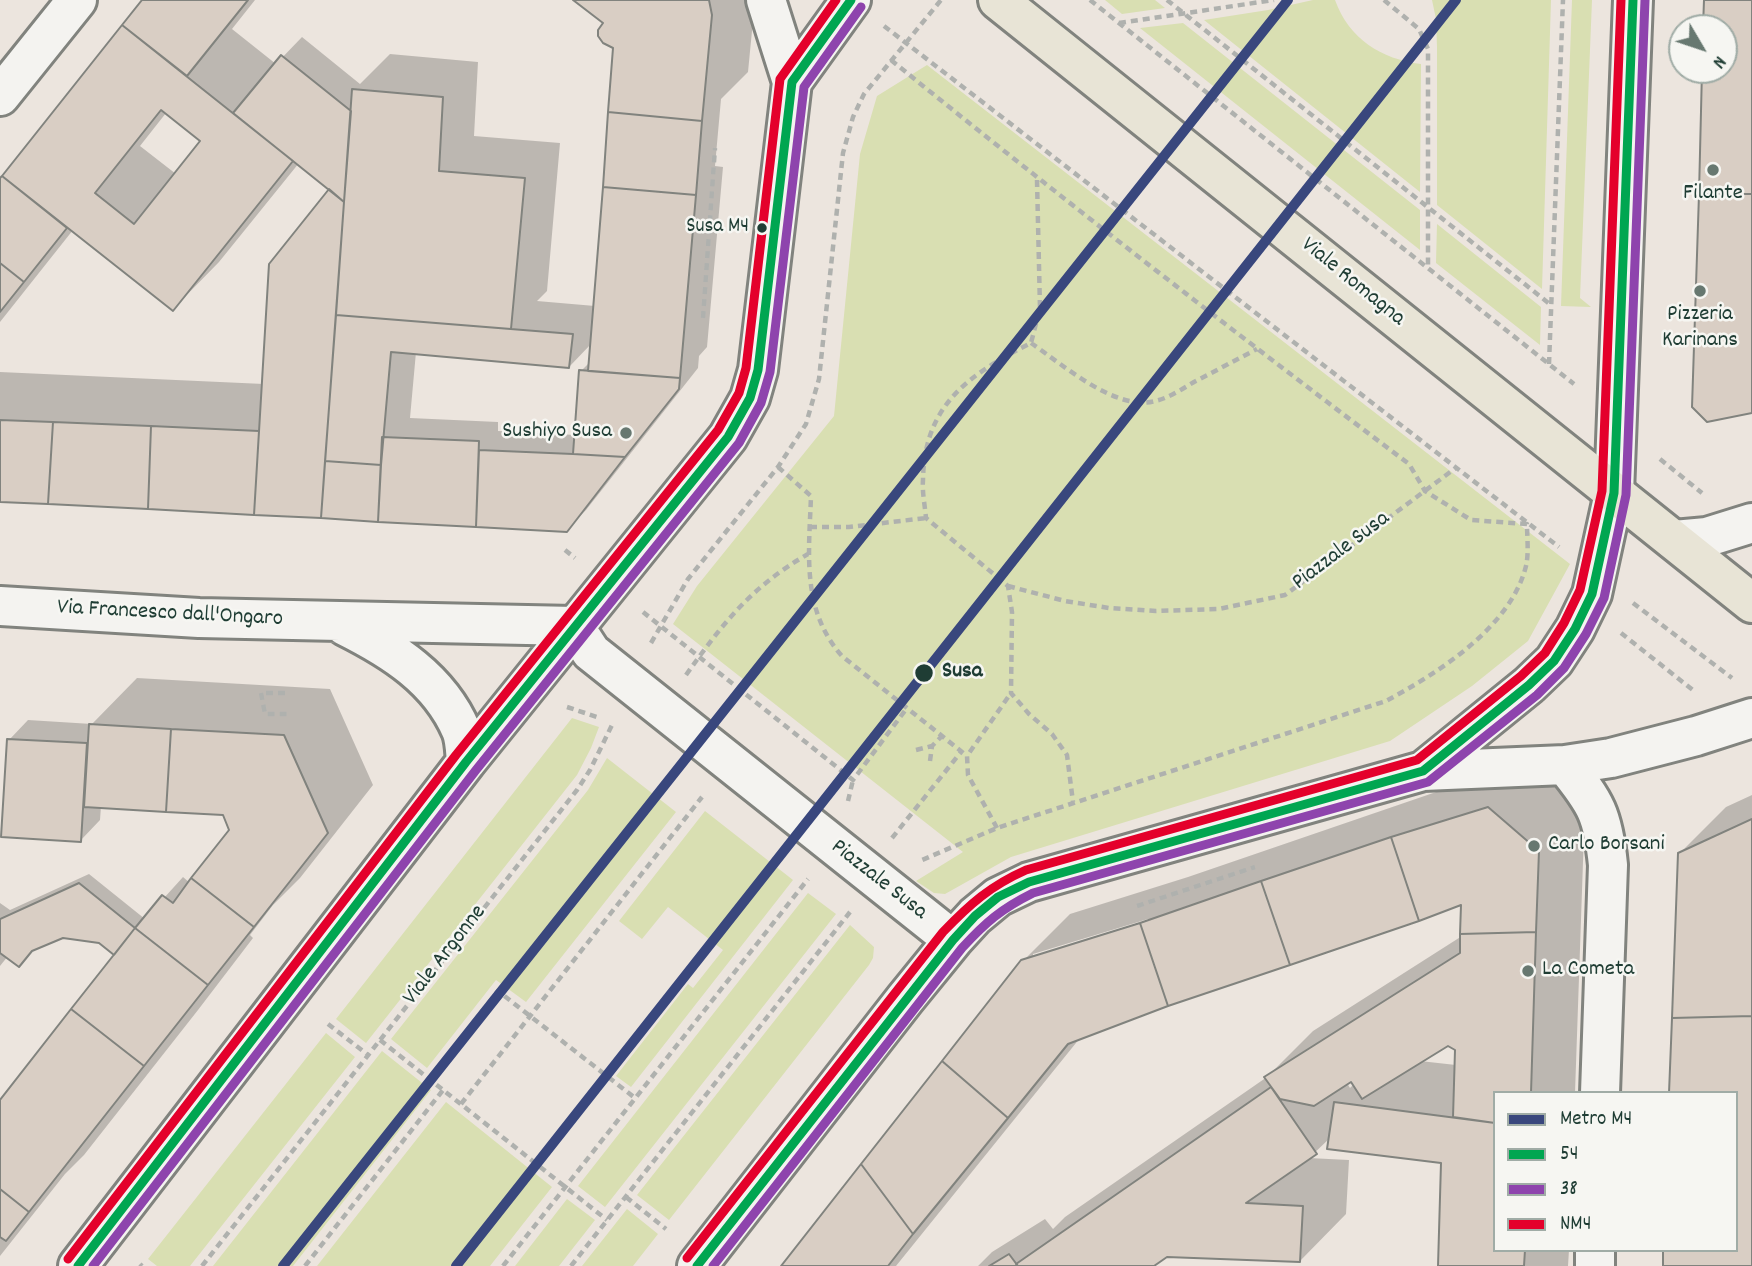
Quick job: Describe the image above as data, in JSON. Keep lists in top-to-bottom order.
{
  "streets": {
    "main road": ["Viale Romagna"],
    "street": ["Piazzale Susa", "Via Francesco dall'Ongaro"],
    "path": ["Viale Argonne"]
  },
  "crossings": [
    ["Piazzale Susa", "Via Francesco dall'Ongaro"],
    ["Piazzale Susa", "Viale Argonne"]
  ],
  "places": [
    "Filante",
    "Susa M4",
    "Pizzeria Karinans",
    "Sushiyo Susa",
    "Susa",
    "Carlo Borsani",
    "La Cometa"
  ],
  "lines": [
    "metro line M4",
    "transit line 54",
    "transit line 38",
    "transit line NM4"
  ],
  "legend": [
    "Metro M4",
    "54",
    "38",
    "NM4"
  ],
  "north": "bottom right"
}
